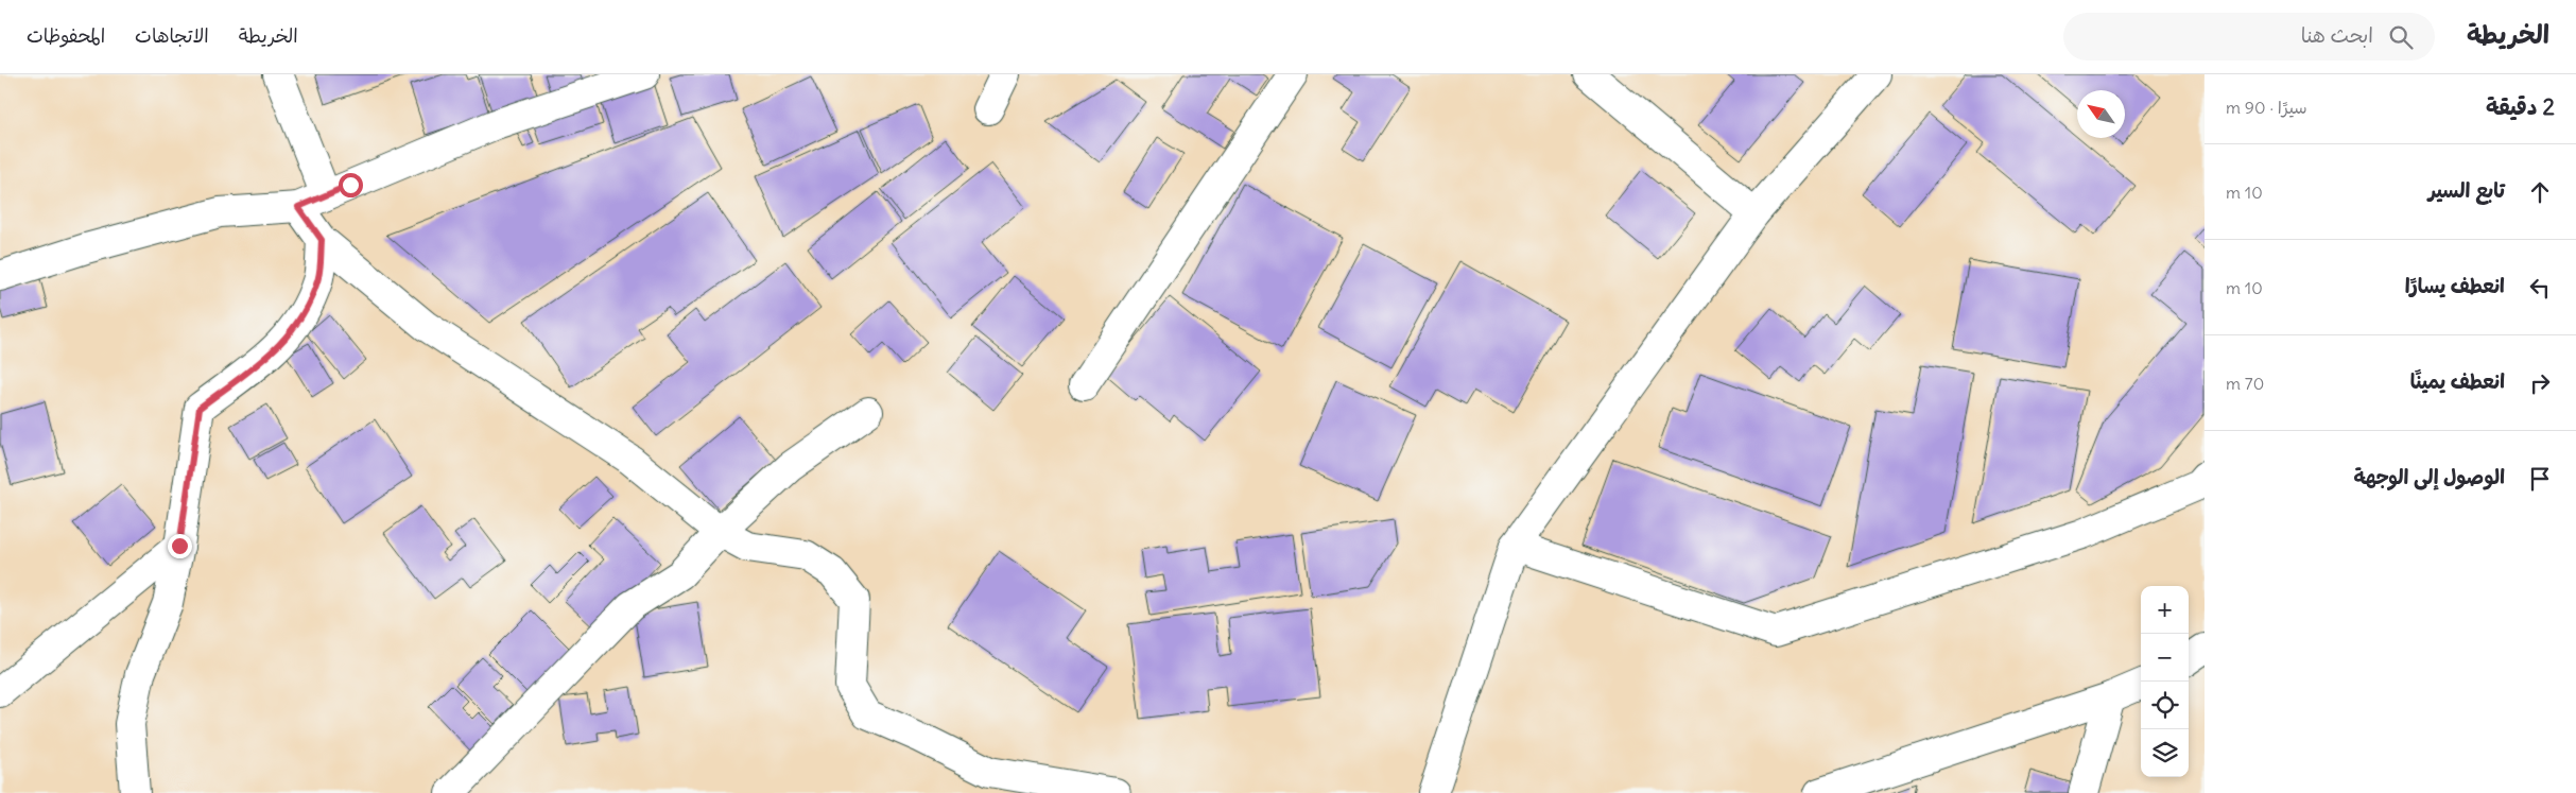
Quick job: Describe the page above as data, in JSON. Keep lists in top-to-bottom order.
{
  "north": "top left",
  "page": {
    "header": "الخريطة",
    "search": "ابحث هنا",
    "nav": ["الخريطة", "الاتجاهات", "المحفوظات"],
    "heading": ["2 دقيقة", "سيرًا · 90 m"],
    "list": [
      ["تابع السير", "10 m"],
      ["انعطف يسارًا", "10 m"],
      ["انعطف يمينًا", "70 m"],
      "الوصول إلى الوجهة"
    ],
    "map_buttons": ["+", "−"]
  }
}
